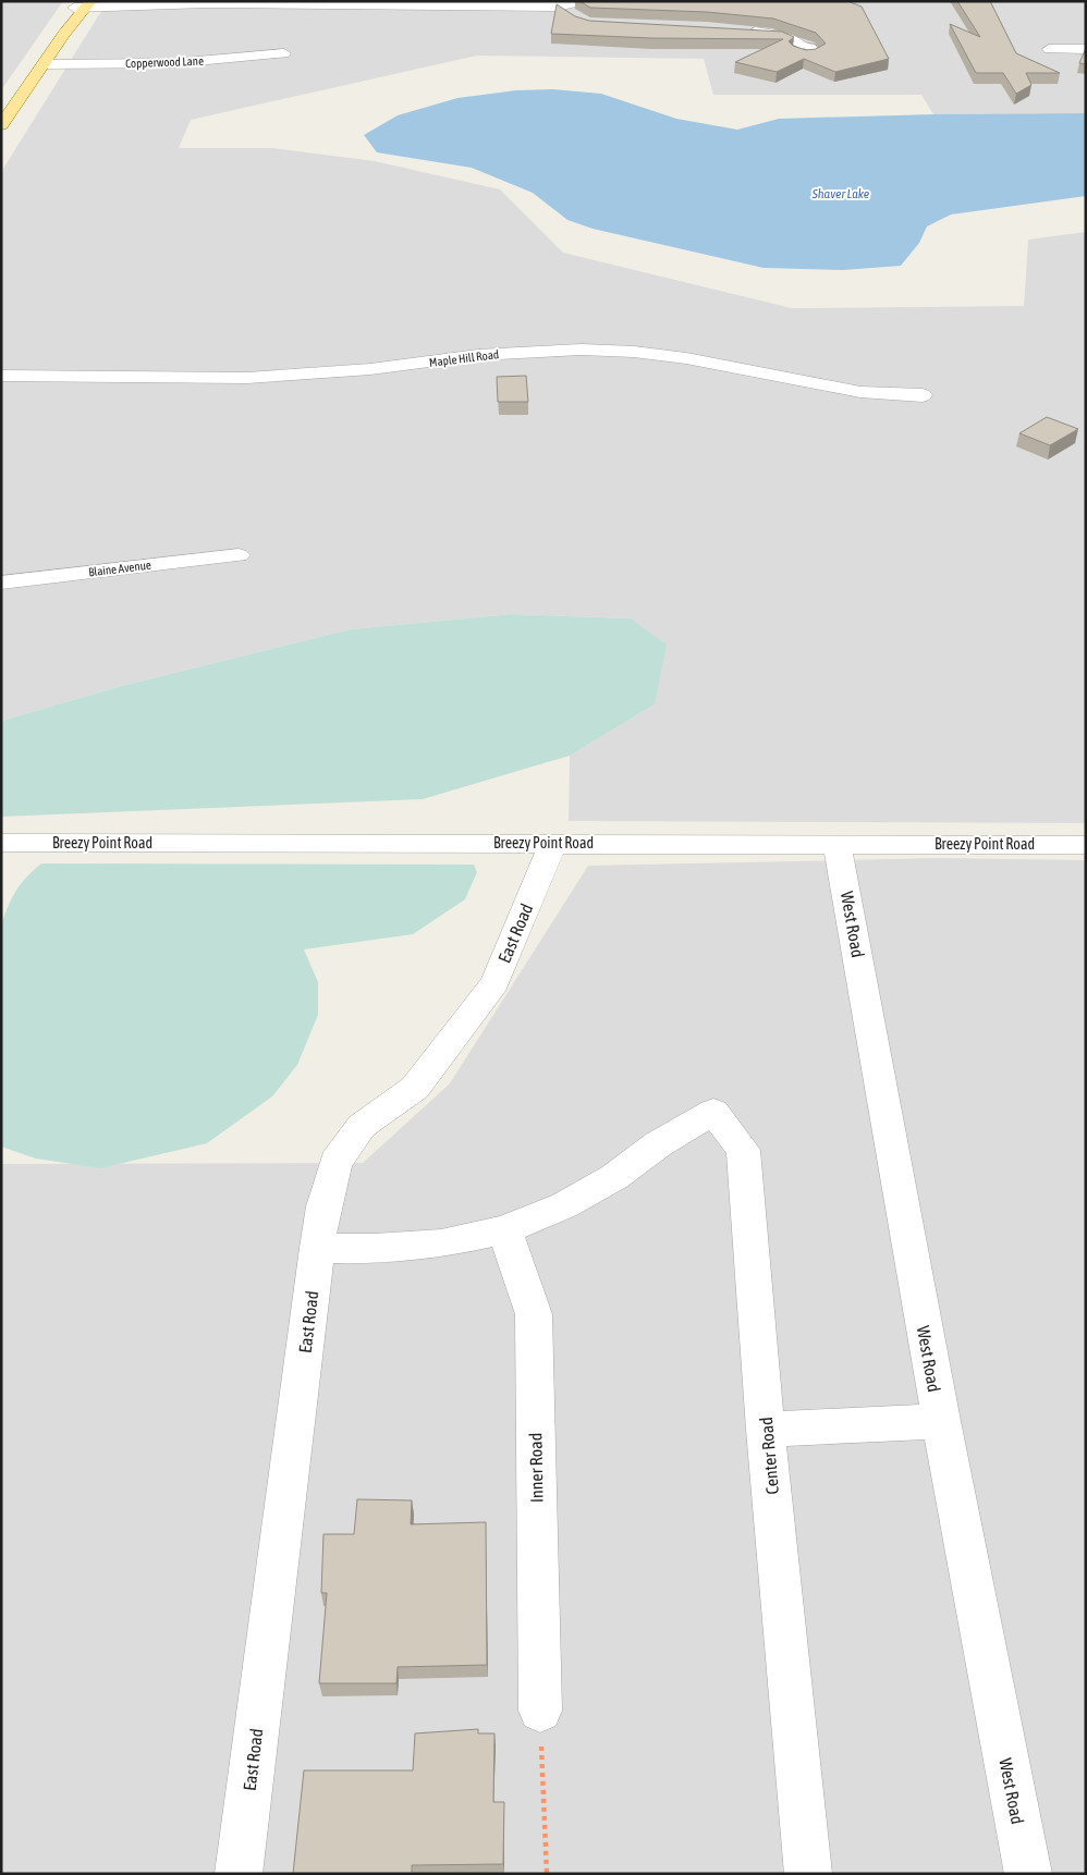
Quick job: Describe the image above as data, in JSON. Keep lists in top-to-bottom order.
{
  "streets": {
    "street": [
      "Copperwood Lane",
      "Maple Hill Road",
      "Blaine Avenue",
      "Breezy Point Road",
      "West Road",
      "East Road",
      "Center Road",
      "Inner Road"
    ]
  },
  "crossings": [
    ["Breezy Point Road", "West Road"],
    ["Breezy Point Road", "East Road"],
    ["Center Road", "Inner Road"]
  ],
  "water": ["Shaver Lake"]
}
